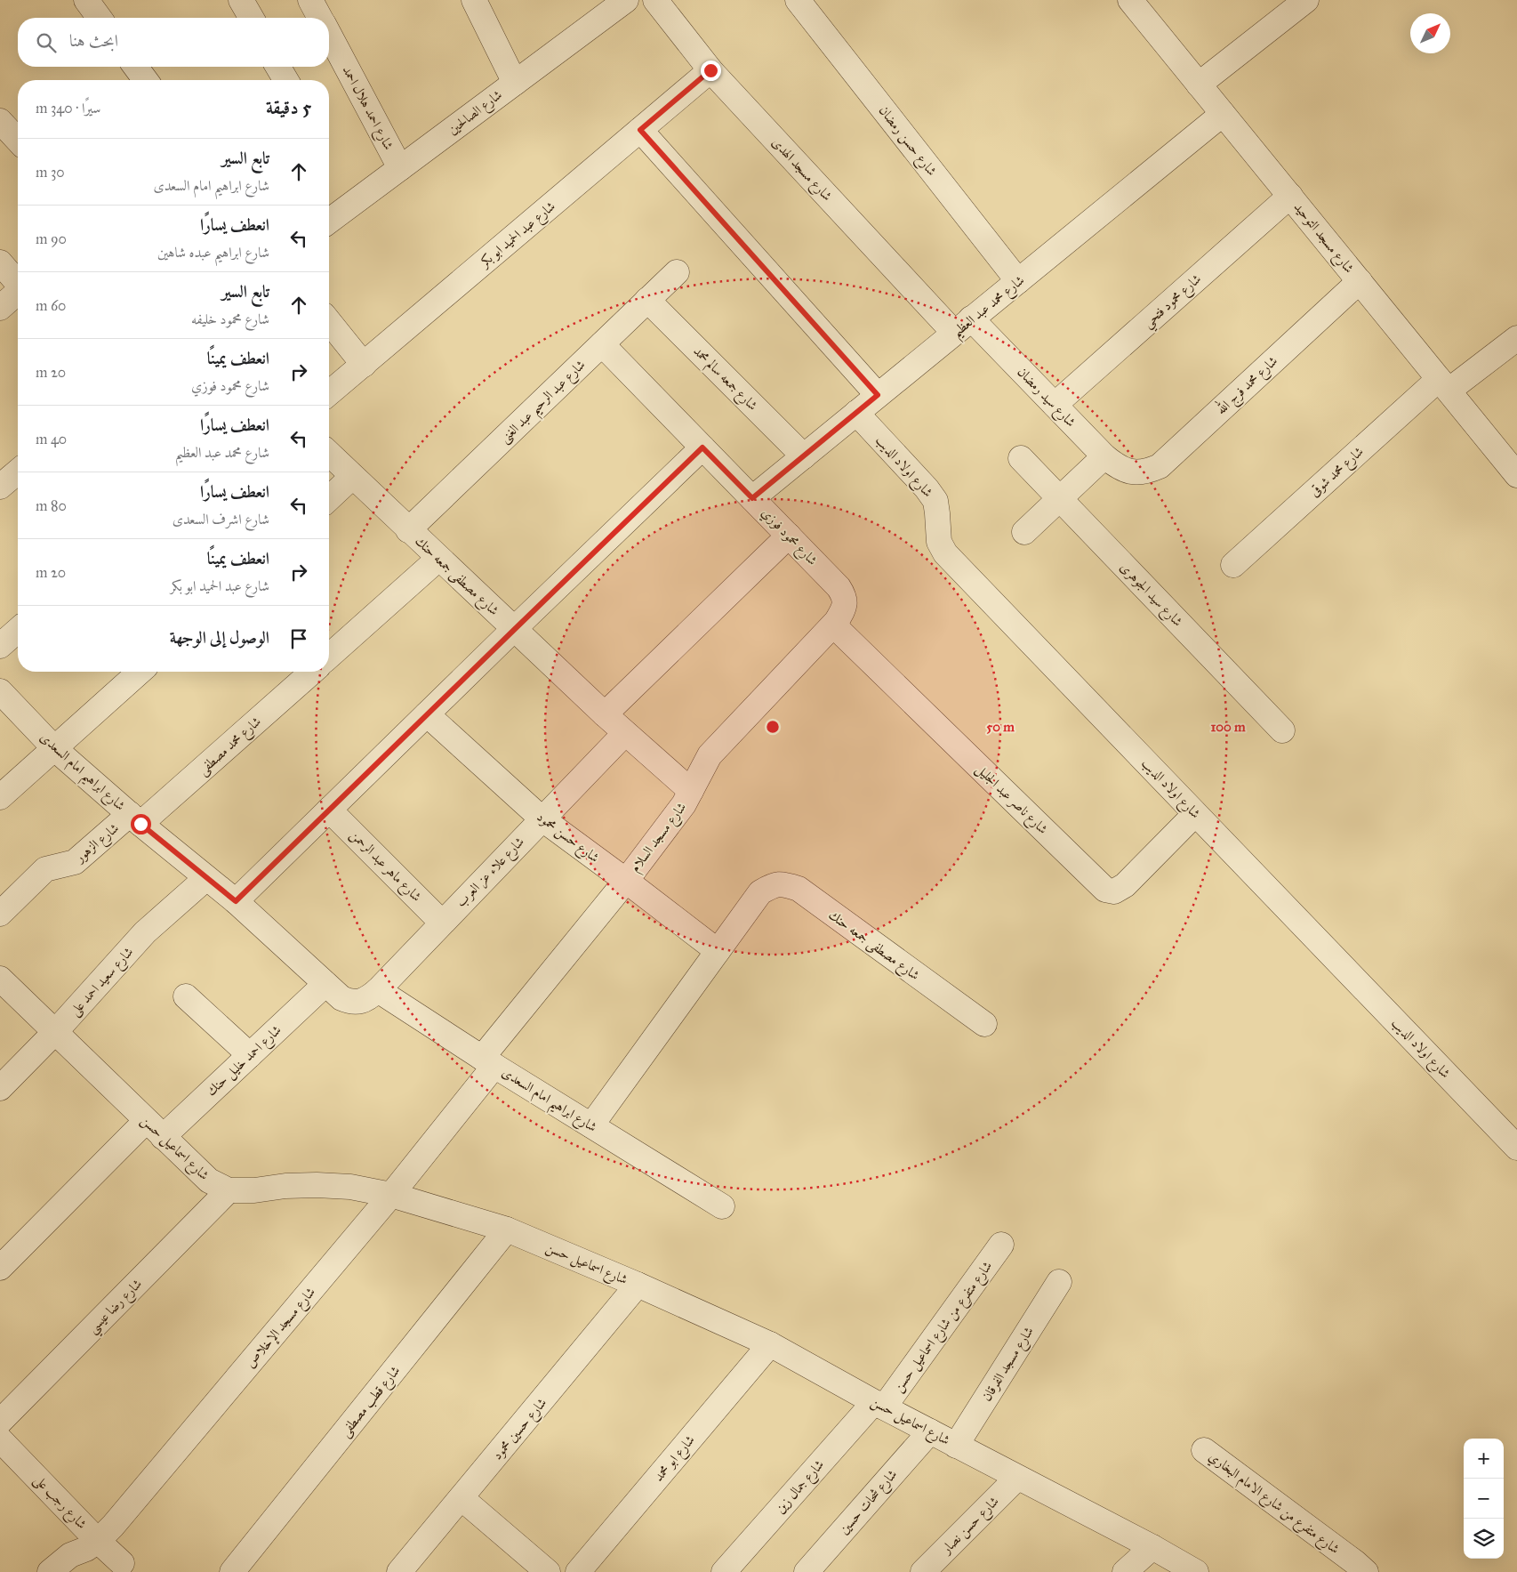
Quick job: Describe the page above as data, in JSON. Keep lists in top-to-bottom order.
{
  "streets": {
    "street": [
      "شارع احمد هلال احمد",
      "شارع الصالحين",
      "شارع حسن رمضان",
      "شارع مسجد الهدى",
      "شارع عبد الحميد ابو بكر",
      "شارع مسجد التوحيد",
      "شارع محمود فتحي",
      "شارع محمد عبد العظيم",
      "شارع جمعه سالم محمد",
      "شارع محمد فرج الله",
      "شارع سيد رمضان",
      "شارع عبد الرحيم عبد الغنى",
      "شارع اولاد الديب",
      "شارع محمد شوقى",
      "شارع محمود فوزي",
      "شارع مصطفى جمعه حنك",
      "شارع سيد الجوهرى",
      "شارع محمد مصطفى",
      "شارع ابراهيم امام السعدى",
      "شارع ناصر عبد الجليل",
      "شارع حسن محمود",
      "شارع مسجد السلام",
      "شارع الزهور",
      "شارع ماهر عبد الرحمن",
      "شارع علاء عز العرب",
      "شارع سعيد احمد على",
      "شارع احمد خليل حنك",
      "شارع اسماعيل حسن",
      "شارع رضا عيسي",
      "شارع متفرع من شارع اسماعيل حسن",
      "شارع مسجد الإخلاص",
      "شارع مسجد الفرقان",
      "شارع قطب مصطفى",
      "شارع حسين محمود",
      "شارع ابو محمد",
      "شارع جمال زين",
      "شارع رجب على",
      "شارع شحات حسين",
      "شارع متفرع من شارع الامام البخاري",
      "شارع حسن نصار"
    ]
  },
  "crossings": [
    ["شارع احمد هلال احمد", "شارع الصالحين"],
    ["شارع حسن رمضان", "شارع محمد عبد العظيم"],
    ["شارع مسجد الهدى", "شارع عبد الحميد ابو بكر"],
    ["شارع مسجد الهدى", "شارع محمد عبد العظيم"],
    ["شارع مسجد الهدى", "شارع سيد رمضان"],
    ["شارع مسجد التوحيد", "شارع محمود فتحي"],
    ["شارع مسجد التوحيد", "شارع محمد عبد العظيم"],
    ["شارع مسجد التوحيد", "شارع محمد فرج الله"],
    ["شارع مسجد التوحيد", "شارع محمد شوقى"],
    ["شارع محمود فتحي", "شارع سيد رمضان"],
    ["شارع محمد عبد العظيم", "شارع جمعه سالم محمد"],
    ["شارع محمد عبد العظيم", "شارع سيد رمضان"],
    ["شارع محمد عبد العظيم", "شارع اولاد الديب"],
    ["شارع محمد عبد العظيم", "شارع محمود فوزي"],
    ["شارع جمعه سالم محمد", "شارع عبد الرحيم عبد الغنى"],
    ["شارع محمد فرج الله", "شارع سيد رمضان"],
    ["شارع عبد الرحيم عبد الغنى", "شارع محمود فوزي"],
    ["شارع عبد الرحيم عبد الغنى", "شارع مصطفى جمعه حنك"],
    ["شارع اولاد الديب", "شارع ناصر عبد الجليل"],
    ["شارع محمود فوزي", "شارع ناصر عبد الجليل"],
    ["شارع محمود فوزي", "شارع مسجد السلام"],
    ["شارع مصطفى جمعه حنك", "شارع حسن محمود"],
    ["شارع مصطفى جمعه حنك", "شارع مسجد السلام"],
    ["شارع مصطفى جمعه حنك", "شارع علاء عز العرب"],
    ["شارع محمد مصطفى", "شارع ابراهيم امام السعدى"],
    ["شارع محمد مصطفى", "شارع الزهور"],
    ["شارع ابراهيم امام السعدى", "شارع مسجد السلام"],
    ["شارع ابراهيم امام السعدى", "شارع الزهور"],
    ["شارع ابراهيم امام السعدى", "شارع علاء عز العرب"],
    ["شارع ابراهيم امام السعدى", "شارع سعيد احمد على"],
    ["شارع ابراهيم امام السعدى", "شارع احمد خليل حنك"],
    ["شارع ابراهيم امام السعدى", "شارع مسجد الإخلاص"],
    ["شارع ناصر عبد الجليل", "شارع مسجد السلام"],
    ["شارع حسن محمود", "شارع مسجد السلام"],
    ["شارع حسن محمود", "شارع علاء عز العرب"],
    ["شارع مسجد السلام", "شارع مسجد الإخلاص"],
    ["شارع ماهر عبد الرحمن", "شارع علاء عز العرب"],
    ["شارع سعيد احمد على", "شارع اسماعيل حسن"],
    ["شارع احمد خليل حنك", "شارع اسماعيل حسن"],
    ["شارع اسماعيل حسن", "شارع رضا عيسي"],
    ["شارع اسماعيل حسن", "شارع متفرع من شارع اسماعيل حسن"],
    ["شارع اسماعيل حسن", "شارع مسجد الإخلاص"],
    ["شارع اسماعيل حسن", "شارع مسجد الفرقان"],
    ["شارع اسماعيل حسن", "شارع قطب مصطفى"],
    ["شارع اسماعيل حسن", "شارع حسين محمود"],
    ["شارع اسماعيل حسن", "شارع ابو محمد"],
    ["شارع اسماعيل حسن", "شارع جمال زين"],
    ["شارع اسماعيل حسن", "شارع شحات حسين"],
    ["شارع اسماعيل حسن", "شارع حسن نصار"],
    ["شارع متفرع من شارع اسماعيل حسن", "شارع جمال زين"],
    ["شارع مسجد الإخلاص", "شارع رجب على"]
  ],
  "north": "top right",
  "page": {
    "search": "ابحث هنا",
    "heading": ["5 دقيقة", "سيرًا · 340 m"],
    "list": [
      ["تابع السير", "شارع ابراهيم امام السعدى", "30 m"],
      ["انعطف يسارًا", "شارع ابراهيم عبده شاهين", "90 m"],
      ["تابع السير", "شارع محمود خليفه", "60 m"],
      ["انعطف يمينًا", "شارع محمود فوزي", "20 m"],
      ["انعطف يسارًا", "شارع محمد عبد العظيم", "40 m"],
      ["انعطف يسارًا", "شارع اشرف السعدى", "80 m"],
      ["انعطف يمينًا", "شارع عبد الحميد ابو بكر", "20 m"],
      "الوصول إلى الوجهة"
    ],
    "map_buttons": ["+", "−"]
  },
  "rings": ["50 m", "100 m"]
}
